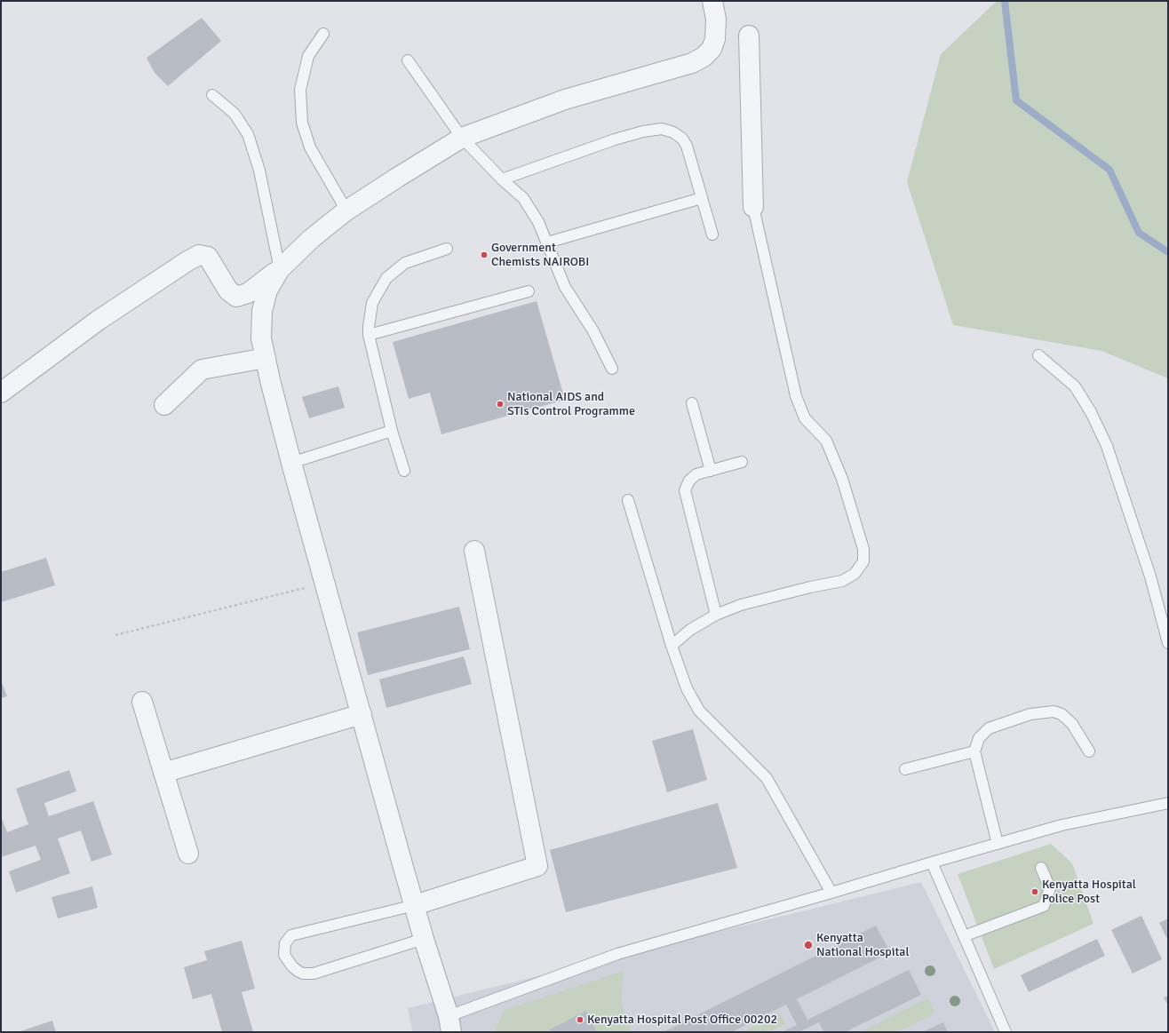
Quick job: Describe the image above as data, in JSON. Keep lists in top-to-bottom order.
{
  "places": [
    "Government Chemists NAIROBI",
    "National AIDS and STIs Control Programme",
    "Kenyatta Hospital Police Post",
    "Kenyatta National Hospital",
    "Kenyatta Hospital Post Office 00202"
  ]
}
